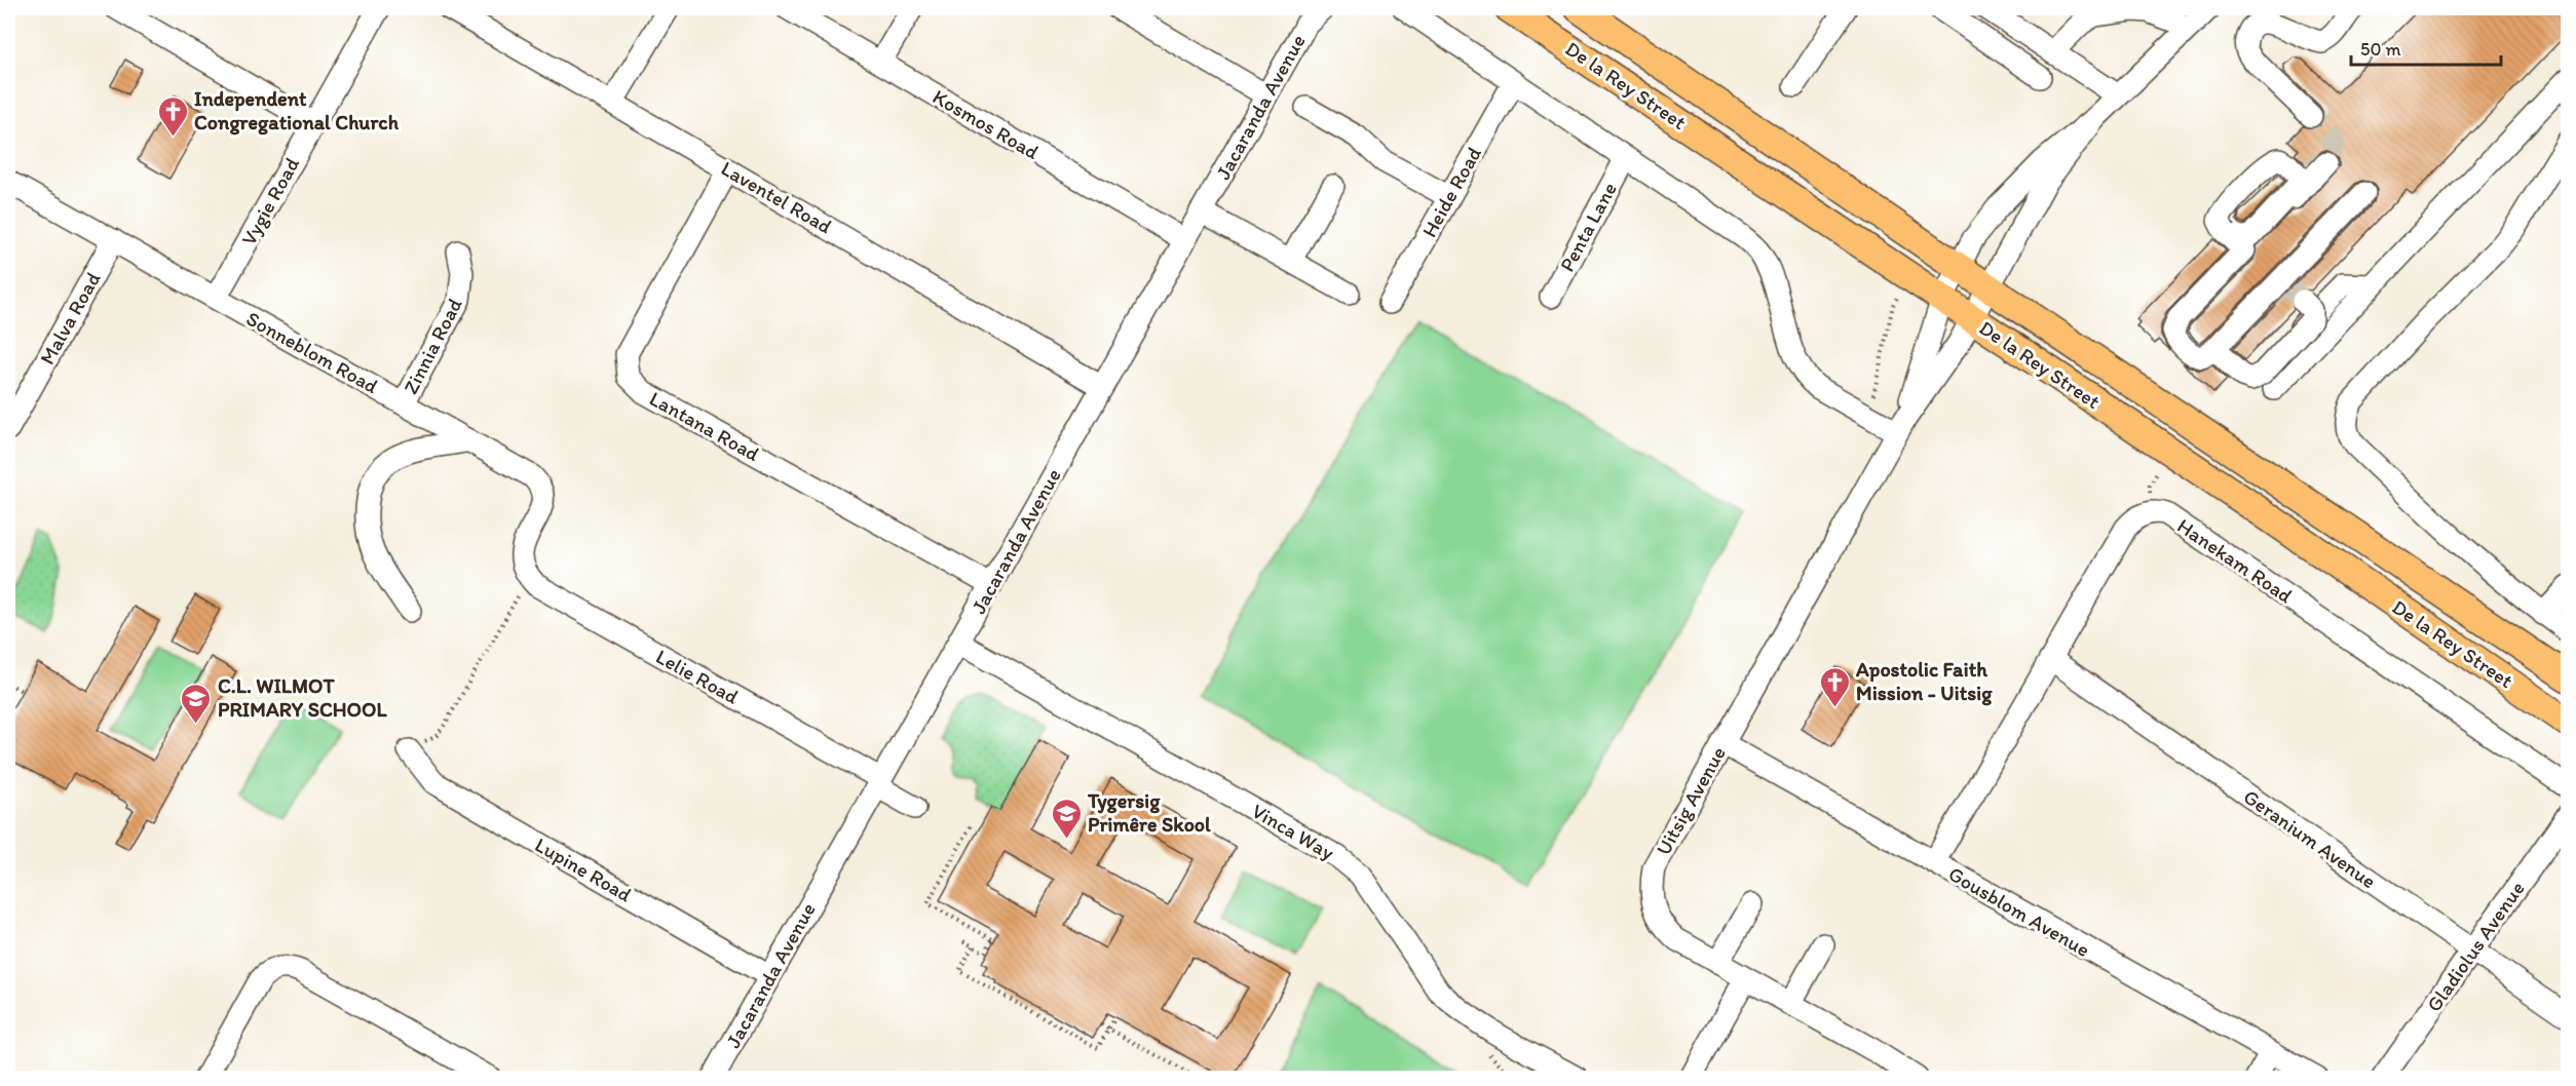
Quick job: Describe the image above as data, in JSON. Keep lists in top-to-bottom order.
{
  "streets": {
    "main road": ["De la Rey Street"],
    "street": [
      "Jacaranda Avenue",
      "Kosmos Road",
      "Heide Road",
      "Laventel Road",
      "Vygie Road",
      "Penta Lane",
      "Malva Road",
      "Zinnia Road",
      "Sonneblom Road",
      "Lantana Road",
      "Hanekam Road",
      "Lelie Road",
      "Uitsig Avenue",
      "Vinca Way",
      "Geranium Avenue",
      "Lupine Road",
      "Gousblom Avenue",
      "Gladiolus Avenue"
    ]
  },
  "crossings": [
    ["De la Rey Street", "Uitsig Avenue"],
    ["Jacaranda Avenue", "Kosmos Road"],
    ["Jacaranda Avenue", "Laventel Road"],
    ["Jacaranda Avenue", "Lantana Road"],
    ["Jacaranda Avenue", "Lelie Road"],
    ["Jacaranda Avenue", "Vinca Way"],
    ["Jacaranda Avenue", "Lupine Road"],
    ["Laventel Road", "Lantana Road"],
    ["Vygie Road", "Sonneblom Road"],
    ["Malva Road", "Sonneblom Road"],
    ["Zinnia Road", "Sonneblom Road"],
    ["Sonneblom Road", "Lelie Road"],
    ["Hanekam Road", "Geranium Avenue"],
    ["Hanekam Road", "Gousblom Avenue"],
    ["Uitsig Avenue", "Gousblom Avenue"],
    ["Geranium Avenue", "Gladiolus Avenue"]
  ],
  "places": {
    "church": ["Independent Congregational Church", "Apostolic Faith Mission - Uitsig"],
    "school or university": ["C.L. WILMOT PRIMARY SCHOOL", "Tygersig Primêre Skool"]
  },
  "scale_bar": "50 m"
}
